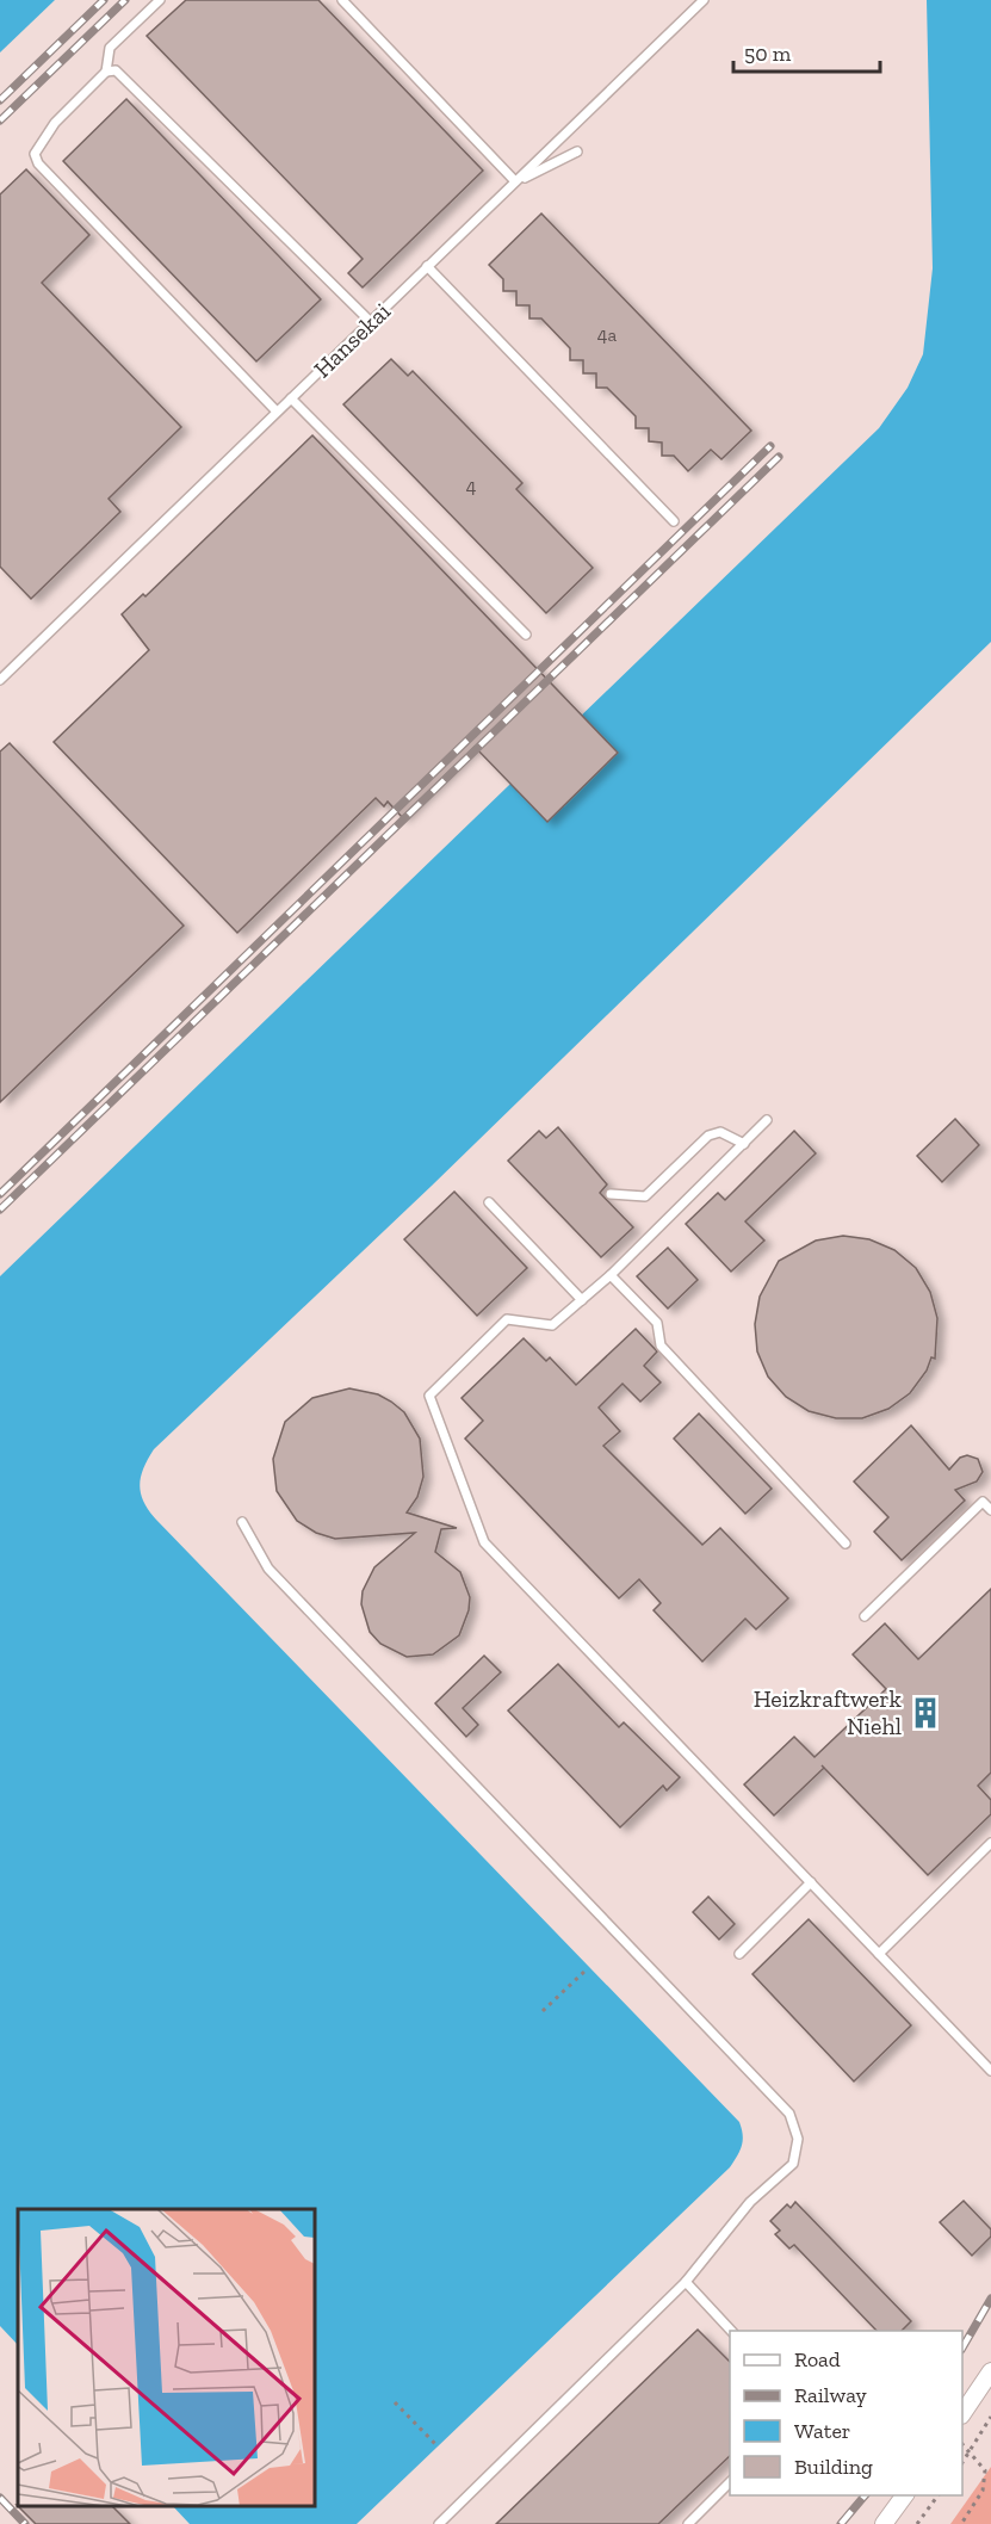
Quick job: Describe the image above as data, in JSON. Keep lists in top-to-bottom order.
{
  "streets": {
    "lane": ["Hansekai"]
  },
  "places": {
    "building": ["Heizkraftwerk Niehl"]
  },
  "house_numbers": ["4a", "4"],
  "legend": [
    "Road",
    "Railway",
    "Water",
    "Building"
  ],
  "scale_bar": "50 m"
}
